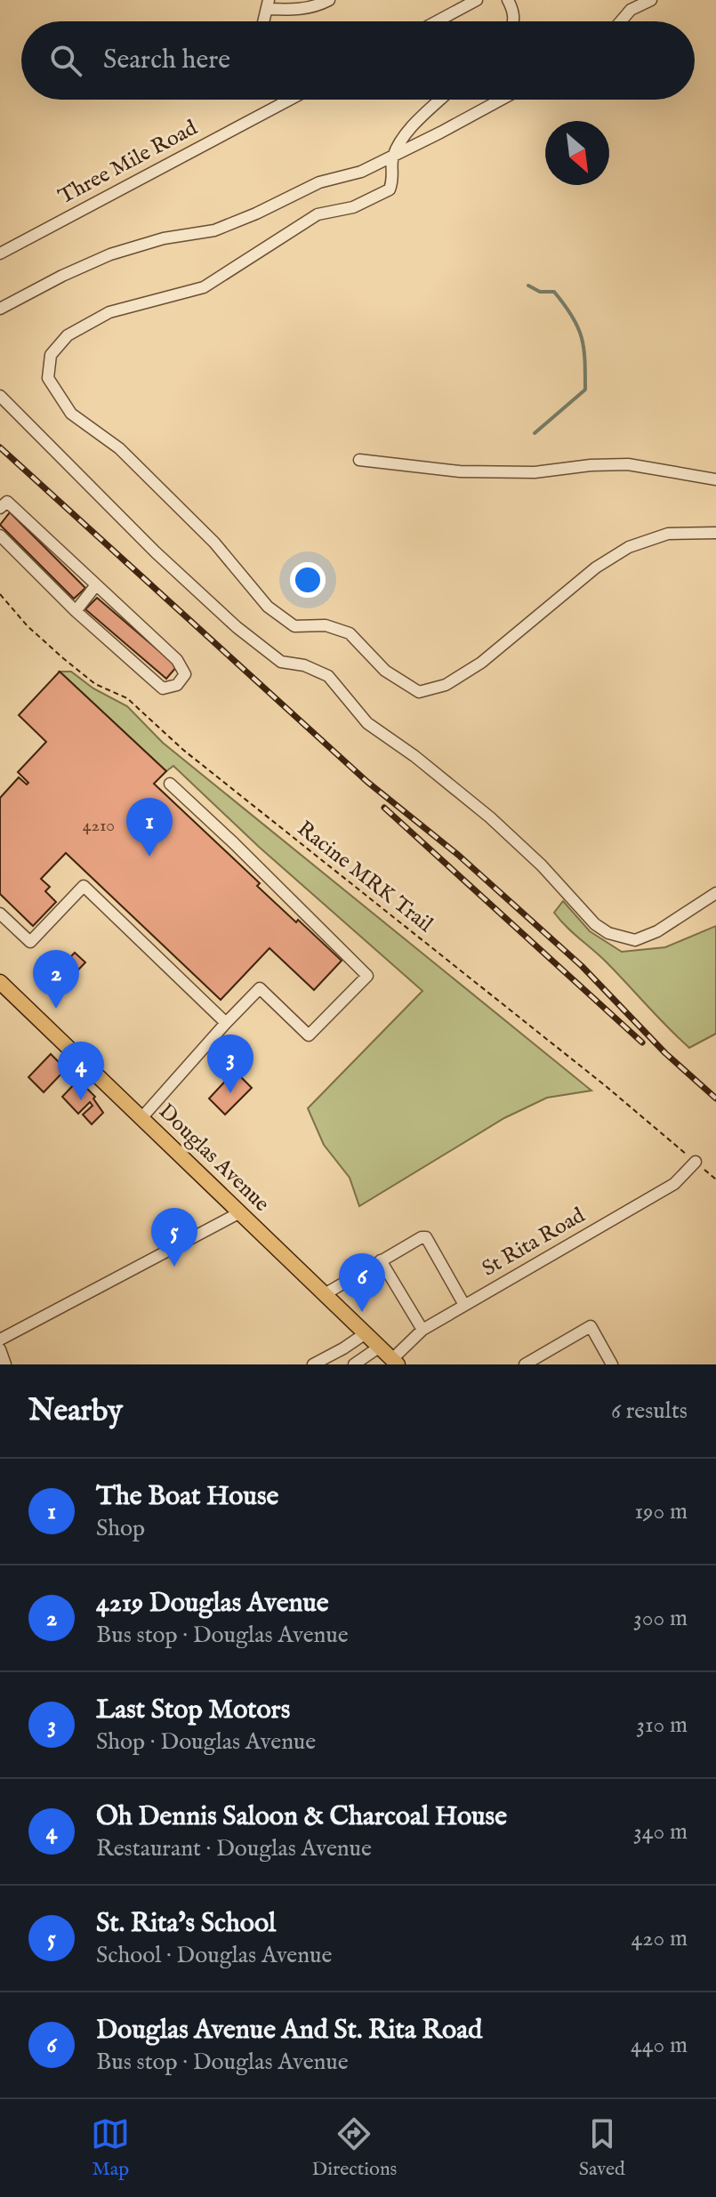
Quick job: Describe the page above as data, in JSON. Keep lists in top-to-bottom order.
{
  "streets": {
    "main road": ["Douglas Avenue"],
    "street": ["Three Mile Road", "St Rita Road"],
    "path": ["Racine MRK Trail"]
  },
  "crossings": [
    ["Racine MRK Trail", "St Rita Road"],
    ["Douglas Avenue", "St Rita Road"]
  ],
  "house_numbers": ["4210"],
  "north": "bottom right",
  "page": {
    "search": "Search here",
    "pins": [
      "1",
      "2",
      "3",
      "4",
      "5",
      "6"
    ],
    "heading": ["Nearby", "6 results"],
    "list": [
      {
        "mark": "1",
        "name": "The Boat House",
        "note": "Shop",
        "value": "190 m"
      },
      {
        "mark": "2",
        "name": "4219 Douglas Avenue",
        "note": "Bus stop · Douglas Avenue",
        "value": "300 m"
      },
      {
        "mark": "3",
        "name": "Last Stop Motors",
        "note": "Shop · Douglas Avenue",
        "value": "310 m"
      },
      {
        "mark": "4",
        "name": "Oh Dennis Saloon & Charcoal House",
        "note": "Restaurant · Douglas Avenue",
        "value": "340 m"
      },
      {
        "mark": "5",
        "name": "St. Rita's School",
        "note": "School · Douglas Avenue",
        "value": "420 m"
      },
      {
        "mark": "6",
        "name": "Douglas Avenue And St. Rita Road",
        "note": "Bus stop · Douglas Avenue",
        "value": "440 m"
      }
    ],
    "nav": ["Map", "Directions", "Saved"]
  }
}
